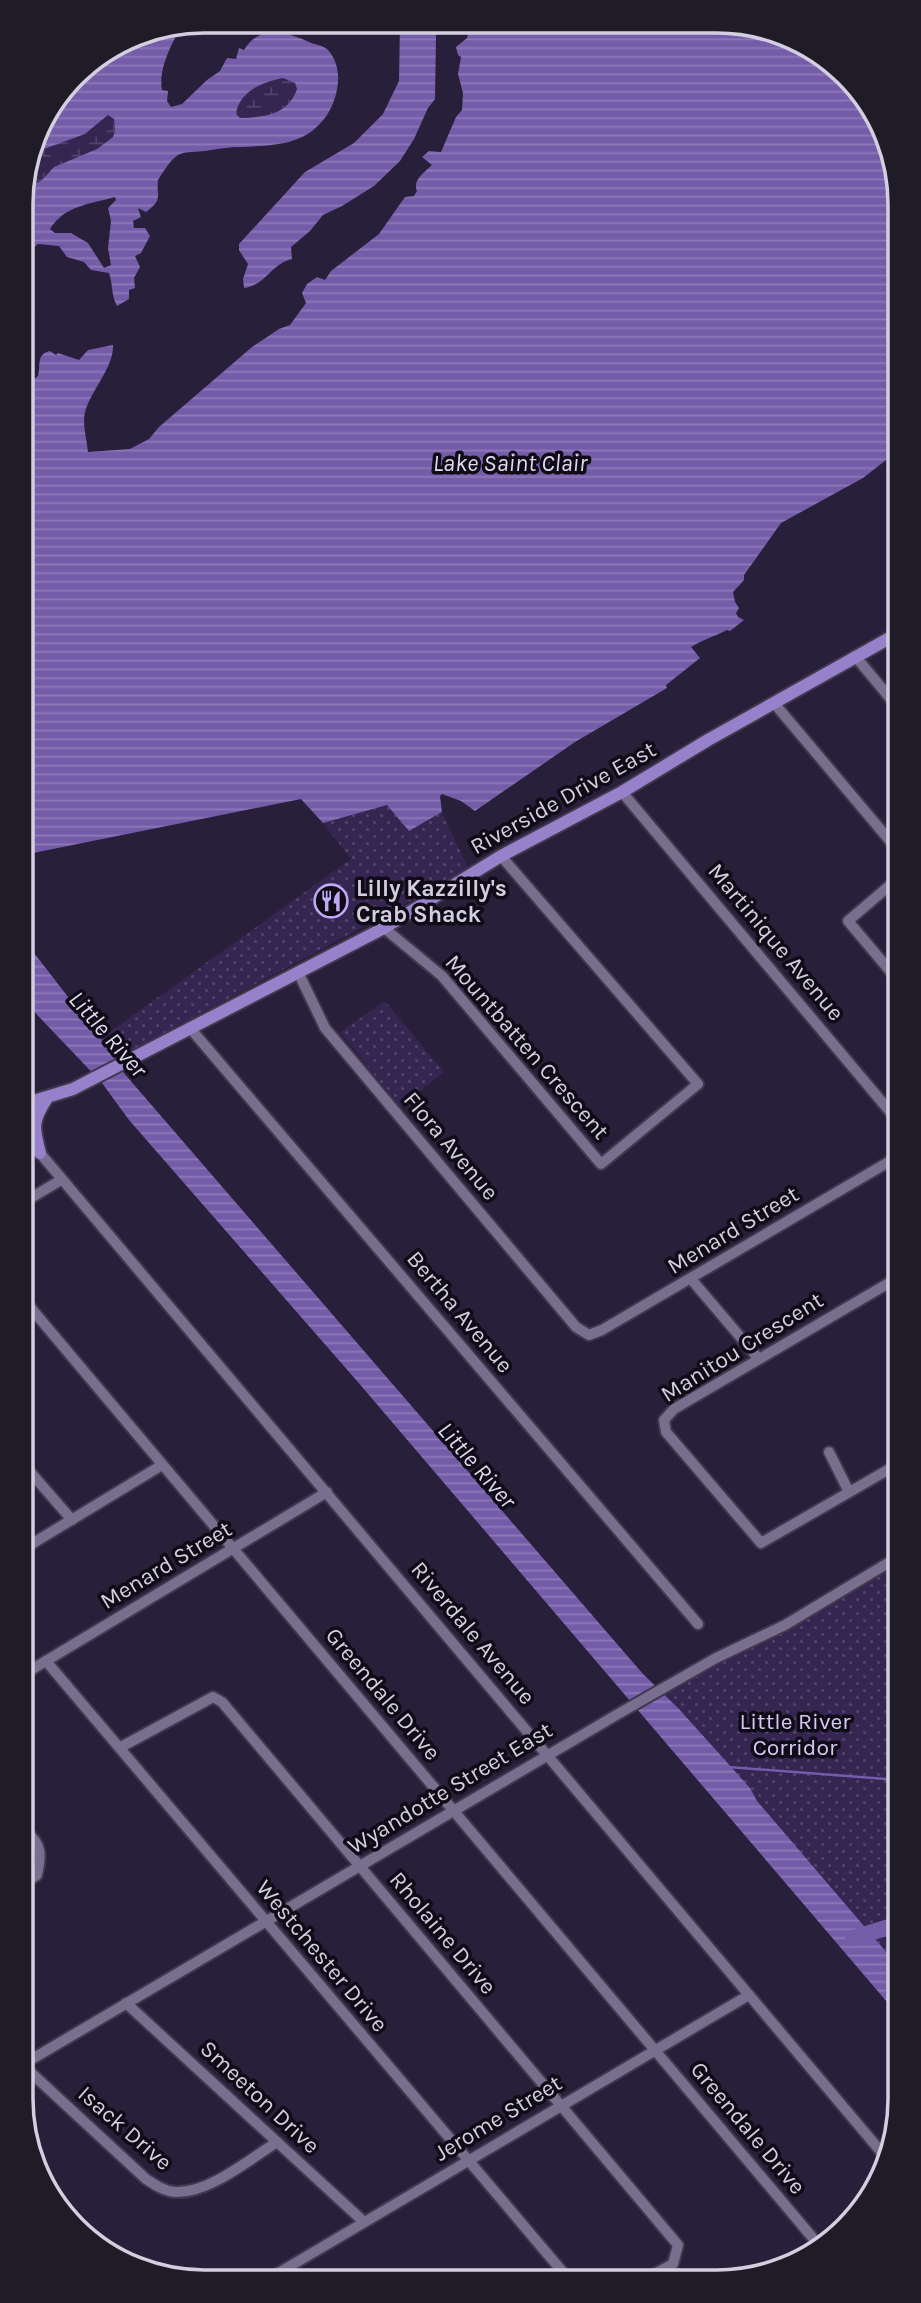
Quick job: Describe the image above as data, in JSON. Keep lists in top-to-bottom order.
{
  "streets": {
    "main road": ["Riverside Drive East"],
    "street": [
      "Martinique Avenue",
      "Mountbatten Crescent",
      "Flora Avenue",
      "Menard Street",
      "Bertha Avenue",
      "Manitou Crescent",
      "Riverdale Avenue",
      "Greendale Drive",
      "Wyandotte Street East",
      "Rholaine Drive",
      "Westchester Drive",
      "Smeeton Drive",
      "Jerome Street",
      "Isack Drive"
    ]
  },
  "crossings": [
    ["Riverside Drive East", "Martinique Avenue"],
    ["Riverside Drive East", "Mountbatten Crescent"],
    ["Riverside Drive East", "Flora Avenue"],
    ["Riverside Drive East", "Bertha Avenue"],
    ["Flora Avenue", "Menard Street"],
    ["Menard Street", "Riverdale Avenue"],
    ["Menard Street", "Greendale Drive"],
    ["Menard Street", "Westchester Drive"],
    ["Riverdale Avenue", "Wyandotte Street East"],
    ["Riverdale Avenue", "Jerome Street"],
    ["Greendale Drive", "Wyandotte Street East"],
    ["Greendale Drive", "Jerome Street"],
    ["Wyandotte Street East", "Rholaine Drive"],
    ["Wyandotte Street East", "Westchester Drive"],
    ["Wyandotte Street East", "Smeeton Drive"],
    ["Rholaine Drive", "Westchester Drive"],
    ["Rholaine Drive", "Jerome Street"],
    ["Westchester Drive", "Jerome Street"],
    ["Smeeton Drive", "Jerome Street"],
    ["Smeeton Drive", "Isack Drive"]
  ],
  "water": ["Lake Saint Clair", "Little River"],
  "parks": ["Little River Corridor"],
  "places": {
    "restaurant": ["Lilly Kazzilly's Crab Shack"]
  }
}
